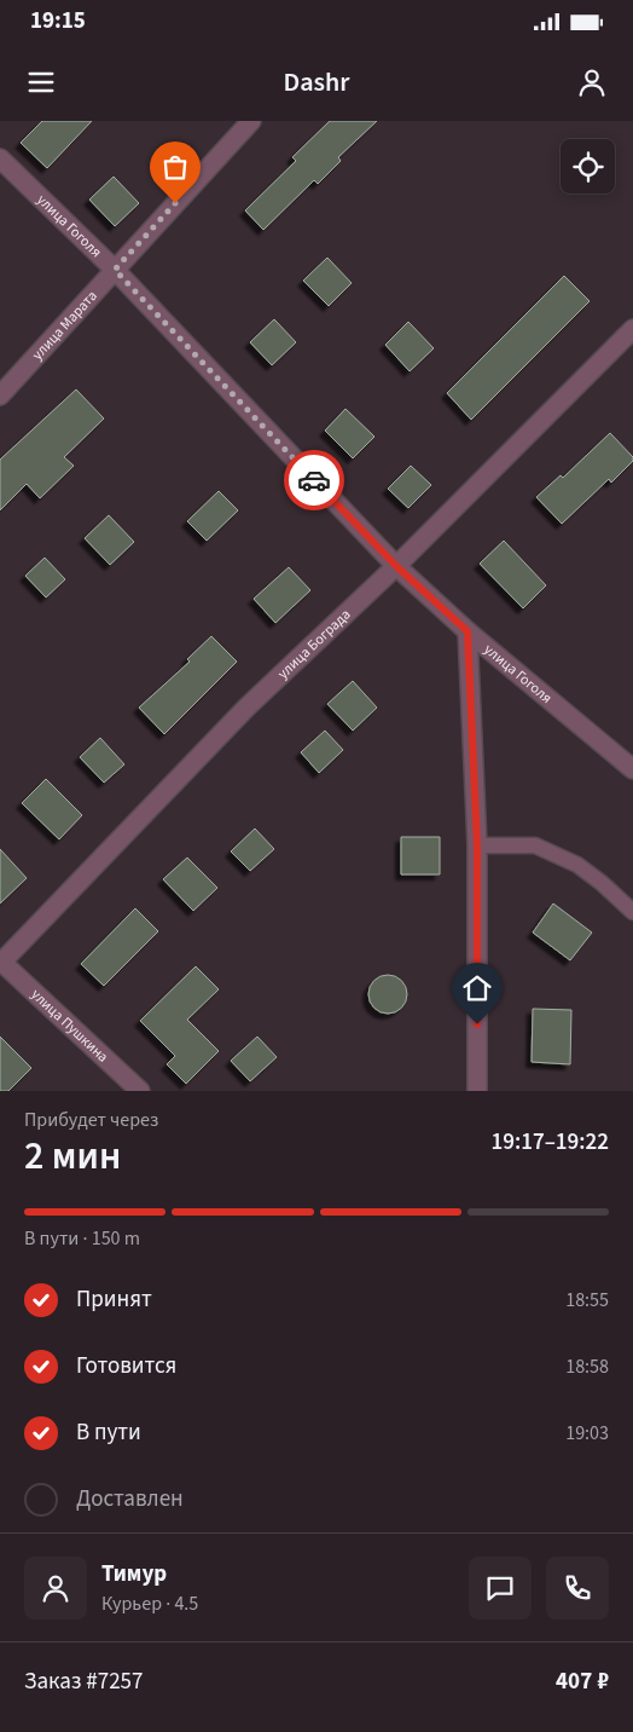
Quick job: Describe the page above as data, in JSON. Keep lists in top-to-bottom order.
{
  "streets": {
    "street": [
      "улица Гоголя",
      "улица Марата",
      "улица Бограда",
      "улица Пушкина"
    ]
  },
  "crossings": [
    ["улица Гоголя", "улица Марата"],
    ["улица Гоголя", "улица Бограда"],
    ["улица Бограда", "улица Пушкина"]
  ],
  "page": {
    "status": "19:15",
    "header": "Dashr",
    "heading": ["2 мин", "Прибудет через", "19:17–19:22"],
    "panel": [
      "Тимур",
      "Курьер · 4.5",
      "Заказ #7257",
      "407 ₽"
    ],
    "bar": "В пути · 150 m",
    "list": [
      ["Принят", "18:55"],
      ["Готовится", "18:58"],
      ["В пути", "19:03"],
      "Доставлен"
    ]
  }
}
